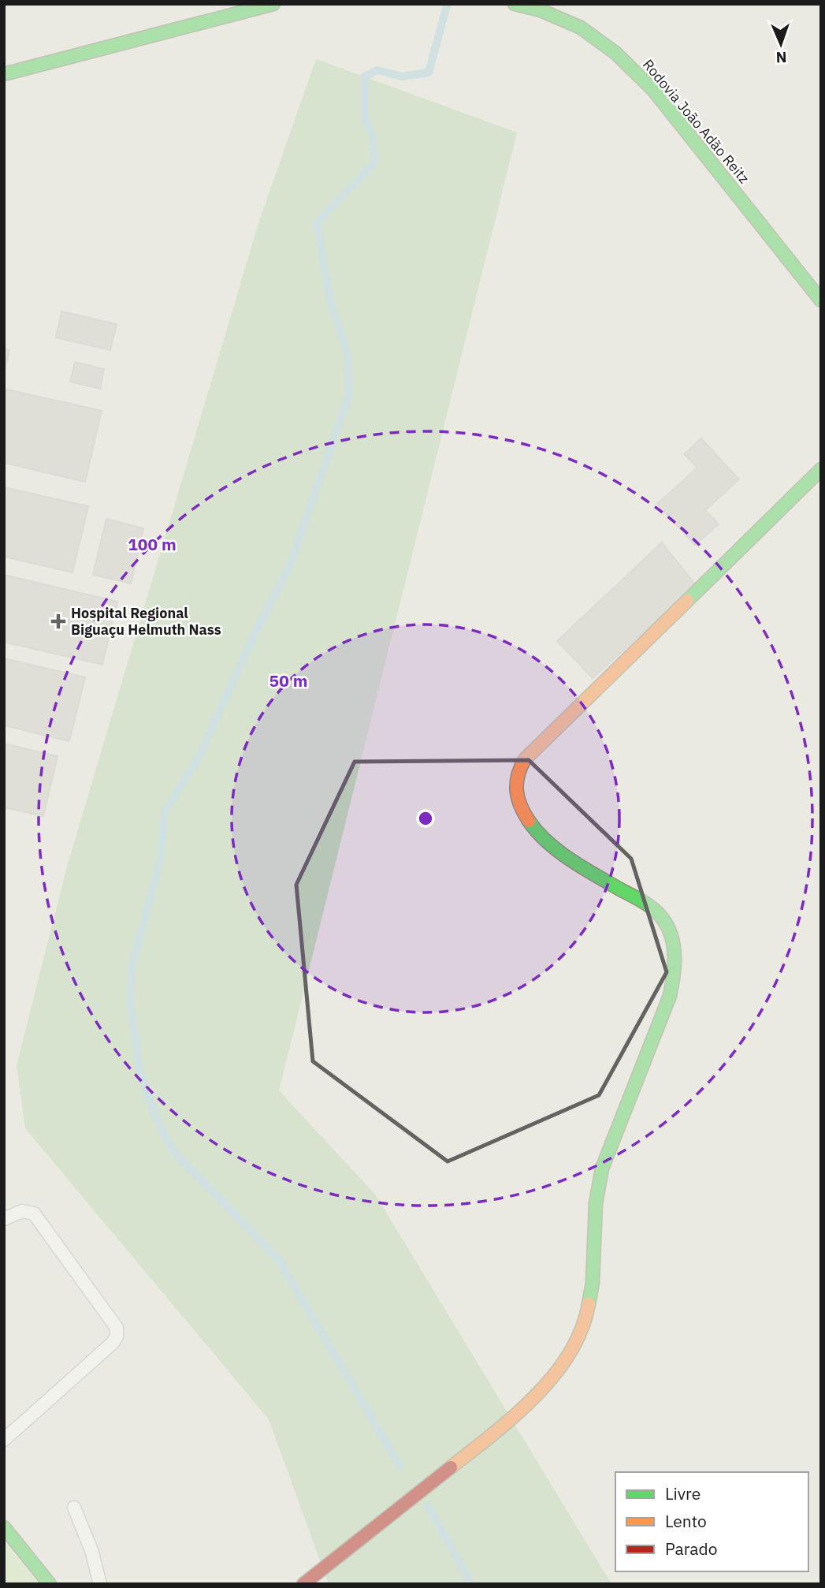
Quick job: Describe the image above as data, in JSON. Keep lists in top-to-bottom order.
{
  "streets": {
    "street": ["Rodovia João Adão Reitz"]
  },
  "places": {
    "health": ["Hospital Regional Biguaçu Helmuth Nass"]
  },
  "legend": ["Livre", "Lento", "Parado"],
  "north": "bottom",
  "rings": ["100 m", "50 m"]
}
